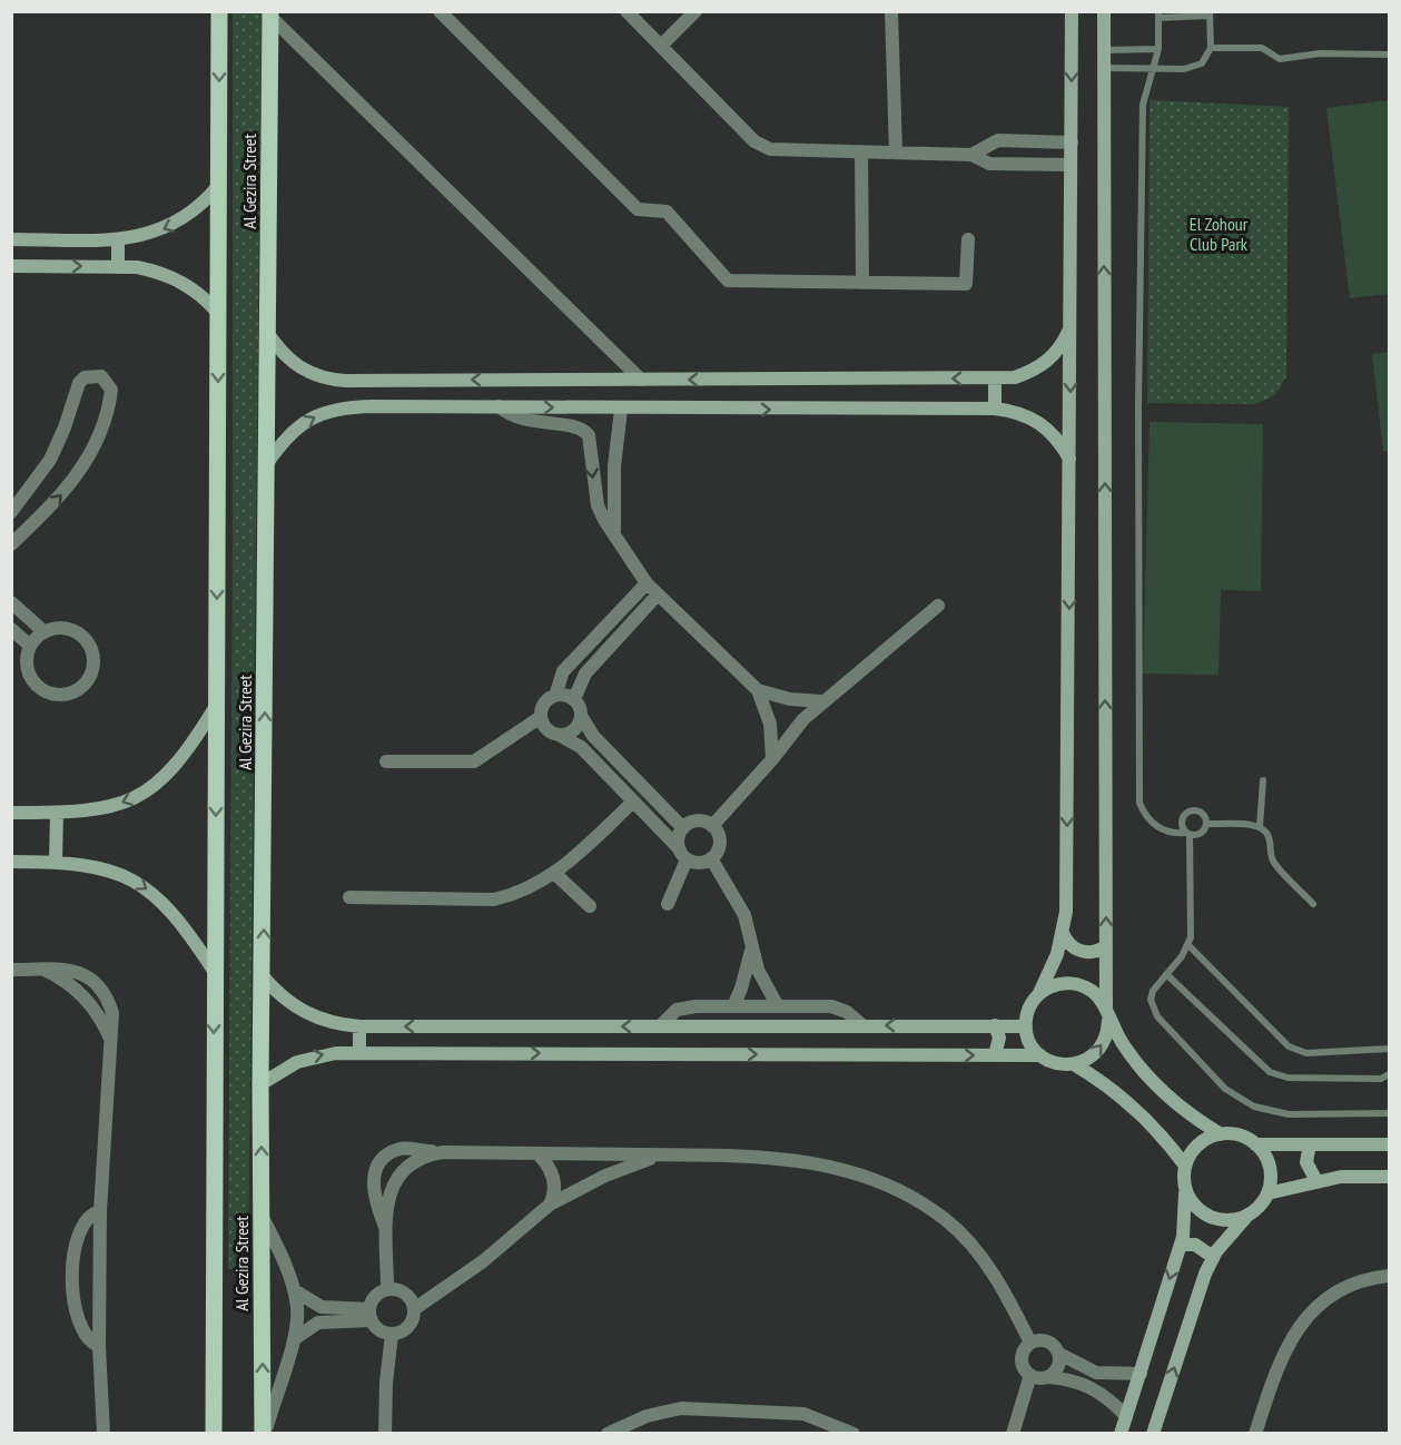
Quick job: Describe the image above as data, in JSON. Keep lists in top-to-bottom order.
{
  "streets": {
    "main road": ["Al Gezira Street"]
  },
  "parks": ["El Zohour Club Park"]
}
